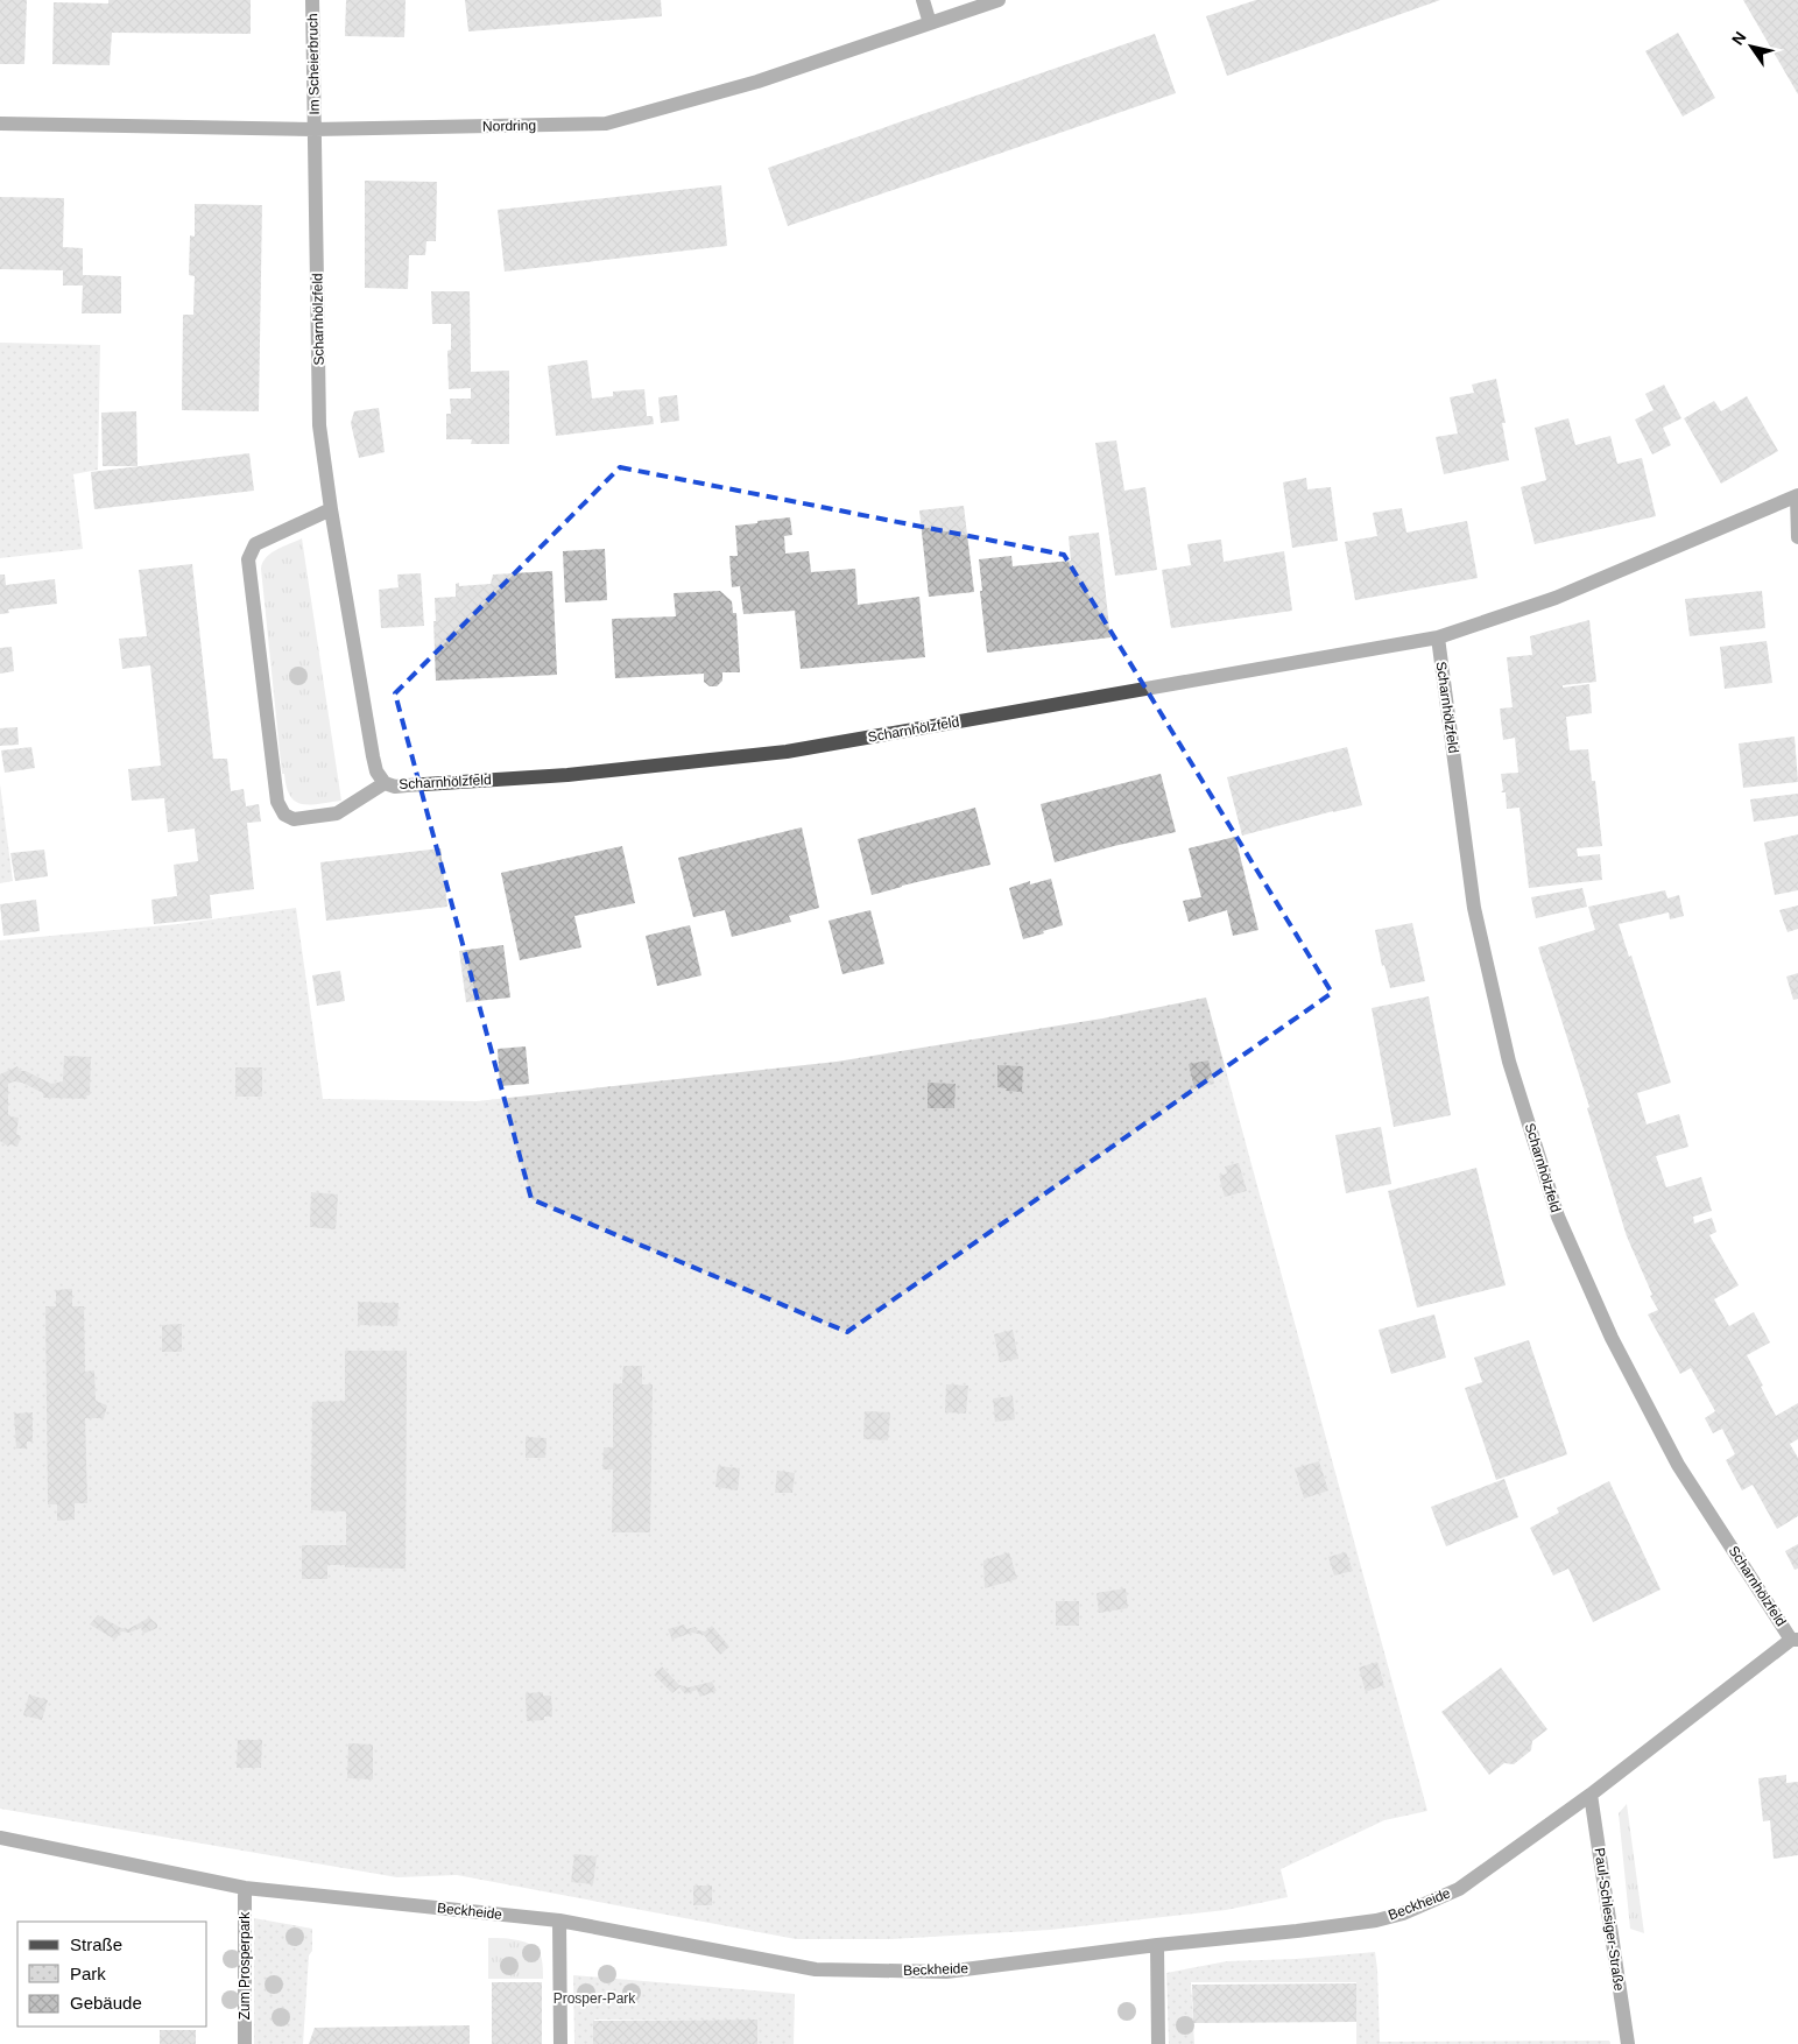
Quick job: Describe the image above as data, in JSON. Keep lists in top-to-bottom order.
{
  "streets": {
    "street": [
      "Im Scheierbruch",
      "Nordring",
      "Scharnhölzfeld",
      "Beckheide",
      "Paul-Schlesiger-Straße",
      "Zum Prosperpark"
    ]
  },
  "crossings": [
    ["Im Scheierbruch", "Nordring"],
    ["Im Scheierbruch", "Scharnhölzfeld"],
    ["Nordring", "Scharnhölzfeld"],
    ["Scharnhölzfeld", "Beckheide"],
    ["Beckheide", "Paul-Schlesiger-Straße"],
    ["Beckheide", "Zum Prosperpark"]
  ],
  "parks": ["Prosper-Park"],
  "legend": ["Straße", "Park", "Gebäude"],
  "north": "top left"
}
